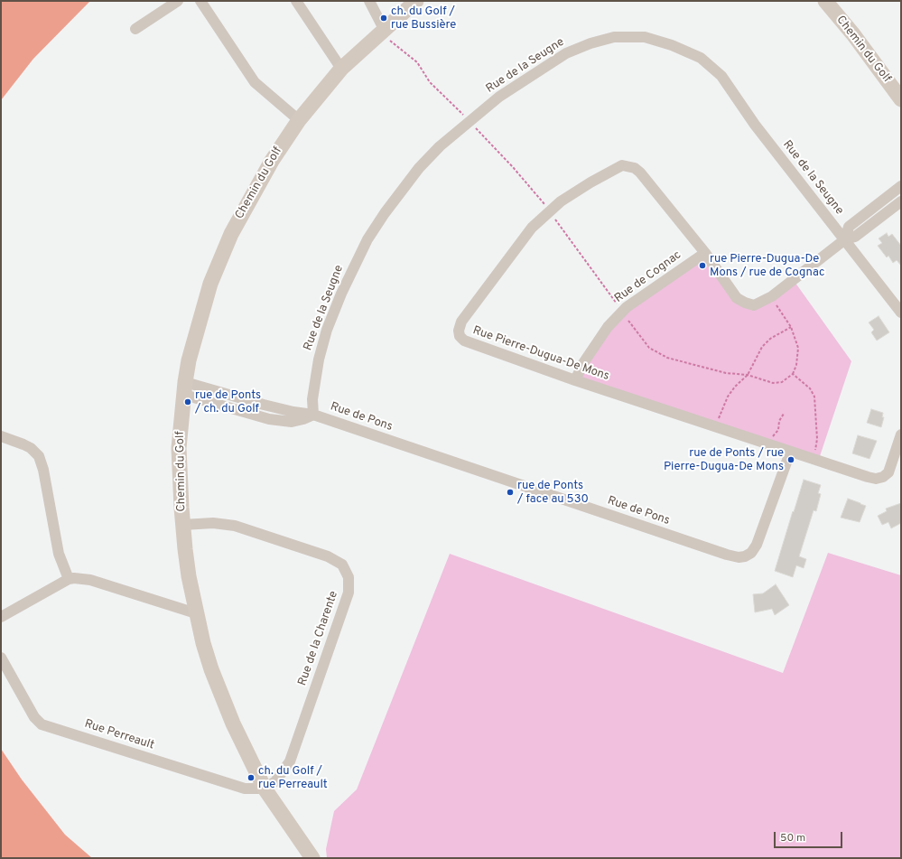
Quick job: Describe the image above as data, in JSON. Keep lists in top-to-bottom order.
{
  "streets": {
    "street": [
      "Chemin du Golf",
      "Rue de la Seugne",
      "Rue de Cognac",
      "Rue Pierre-Dugua-De Mons",
      "Rue de Pons",
      "Rue de la Charente",
      "Rue Perreault"
    ]
  },
  "crossings": [
    ["Chemin du Golf", "Rue de Pons"],
    ["Chemin du Golf", "Rue de la Charente"],
    ["Chemin du Golf", "Rue Perreault"],
    ["Rue de la Seugne", "Rue Pierre-Dugua-De Mons"],
    ["Rue de la Seugne", "Rue de Pons"],
    ["Rue de Cognac", "Rue Pierre-Dugua-De Mons"],
    ["Rue Pierre-Dugua-De Mons", "Rue de Pons"],
    ["Rue de la Charente", "Rue Perreault"]
  ],
  "places": [
    "ch. du Golf / rue Bussière",
    "rue Pierre-Dugua-De Mons / rue de Cognac",
    "rue de Ponts / ch. du Golf",
    "rue de Ponts / rue Pierre-Dugua-De Mons",
    "rue de Ponts / face au 530",
    "ch. du Golf / rue Perreault"
  ],
  "scale_bar": "50 m"
}
